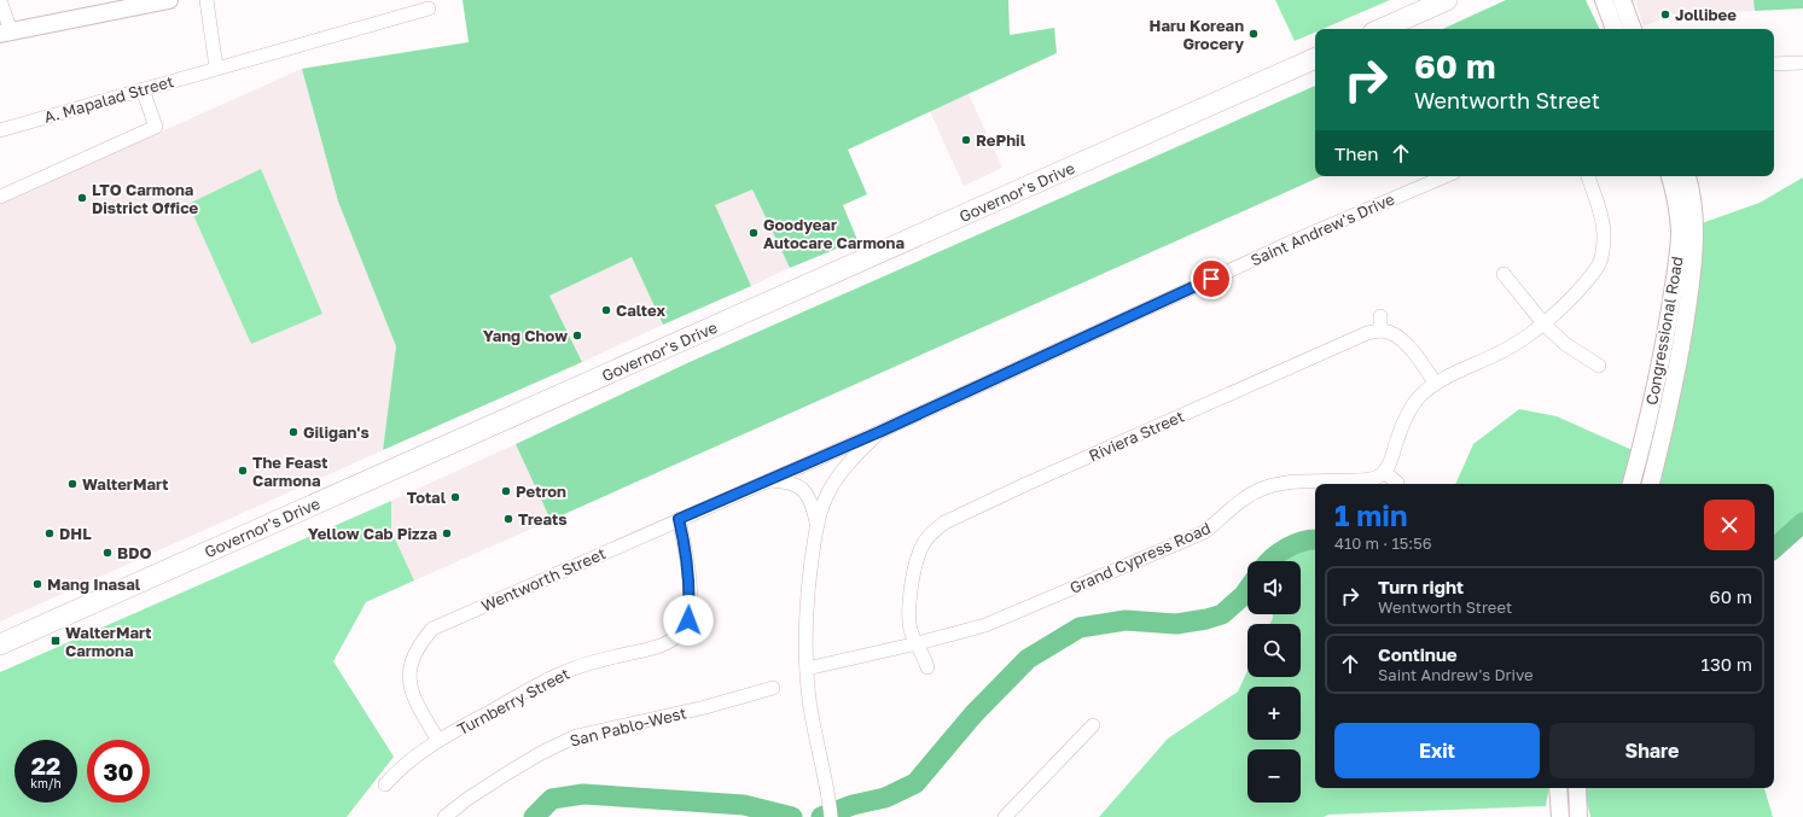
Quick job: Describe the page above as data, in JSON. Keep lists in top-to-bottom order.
{
  "streets": {
    "highway": ["Governor's Drive"],
    "main road": ["Congressional Road"],
    "street": [
      "A. Mapalad Street",
      "Saint Andrew's Drive",
      "Riviera Street",
      "Grand Cypress Road",
      "Wentworth Street",
      "Turnberry Street",
      "San Pablo-West"
    ]
  },
  "crossings": [
    ["Saint Andrew's Drive", "Grand Cypress Road"],
    ["Saint Andrew's Drive", "Wentworth Street"],
    ["Riviera Street", "Grand Cypress Road"],
    ["Wentworth Street", "Turnberry Street"]
  ],
  "places": {
    "other": [
      "Jollibee",
      "Haru Korean Grocery",
      "RePhil",
      "LTO Carmona District Office",
      "Goodyear Autocare Carmona",
      "Caltex",
      "Yang Chow",
      "Giligan's",
      "The Feast Carmona",
      "WalterMart",
      "Petron",
      "Total",
      "Treats",
      "DHL",
      "Yellow Cab Pizza",
      "BDO",
      "Mang Inasal"
    ],
    "transit": ["WalterMart Carmona"]
  },
  "page": {
    "turn": ["60 m", "Wentworth Street"],
    "then": "Then",
    "heading": ["1 min", "410 m · 15:56"],
    "map_buttons": ["+", "−"],
    "list": [
      {
        "name": "Turn right",
        "note": "Wentworth Street",
        "value": "60 m"
      },
      {
        "name": "Continue",
        "note": "Saint Andrew's Drive",
        "value": "130 m"
      }
    ],
    "buttons": ["Exit", "Share"],
    "speed": "22 km/h",
    "limit": "30"
  }
}
